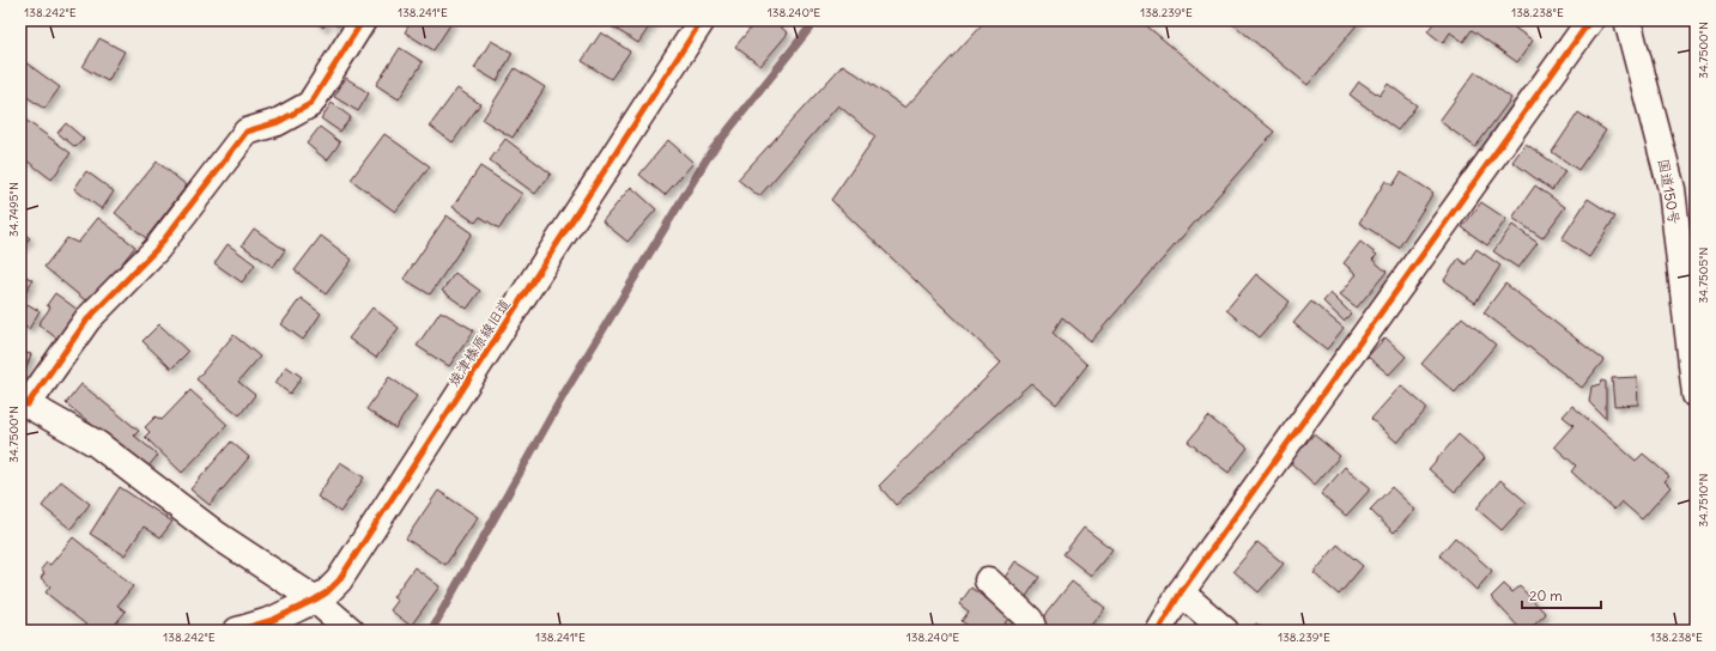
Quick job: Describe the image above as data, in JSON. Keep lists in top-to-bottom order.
{
  "streets": {
    "main road": ["国道150号", "焼津榛原線旧道"]
  },
  "scale_bar": "20 m",
  "coordinates": [
    "138.242°E",
    "138.241°E",
    "138.240°E",
    "138.239°E",
    "138.238°E",
    "34.7500°N",
    "34.7495°N",
    "34.7505°N",
    "34.7510°N"
  ]
}
